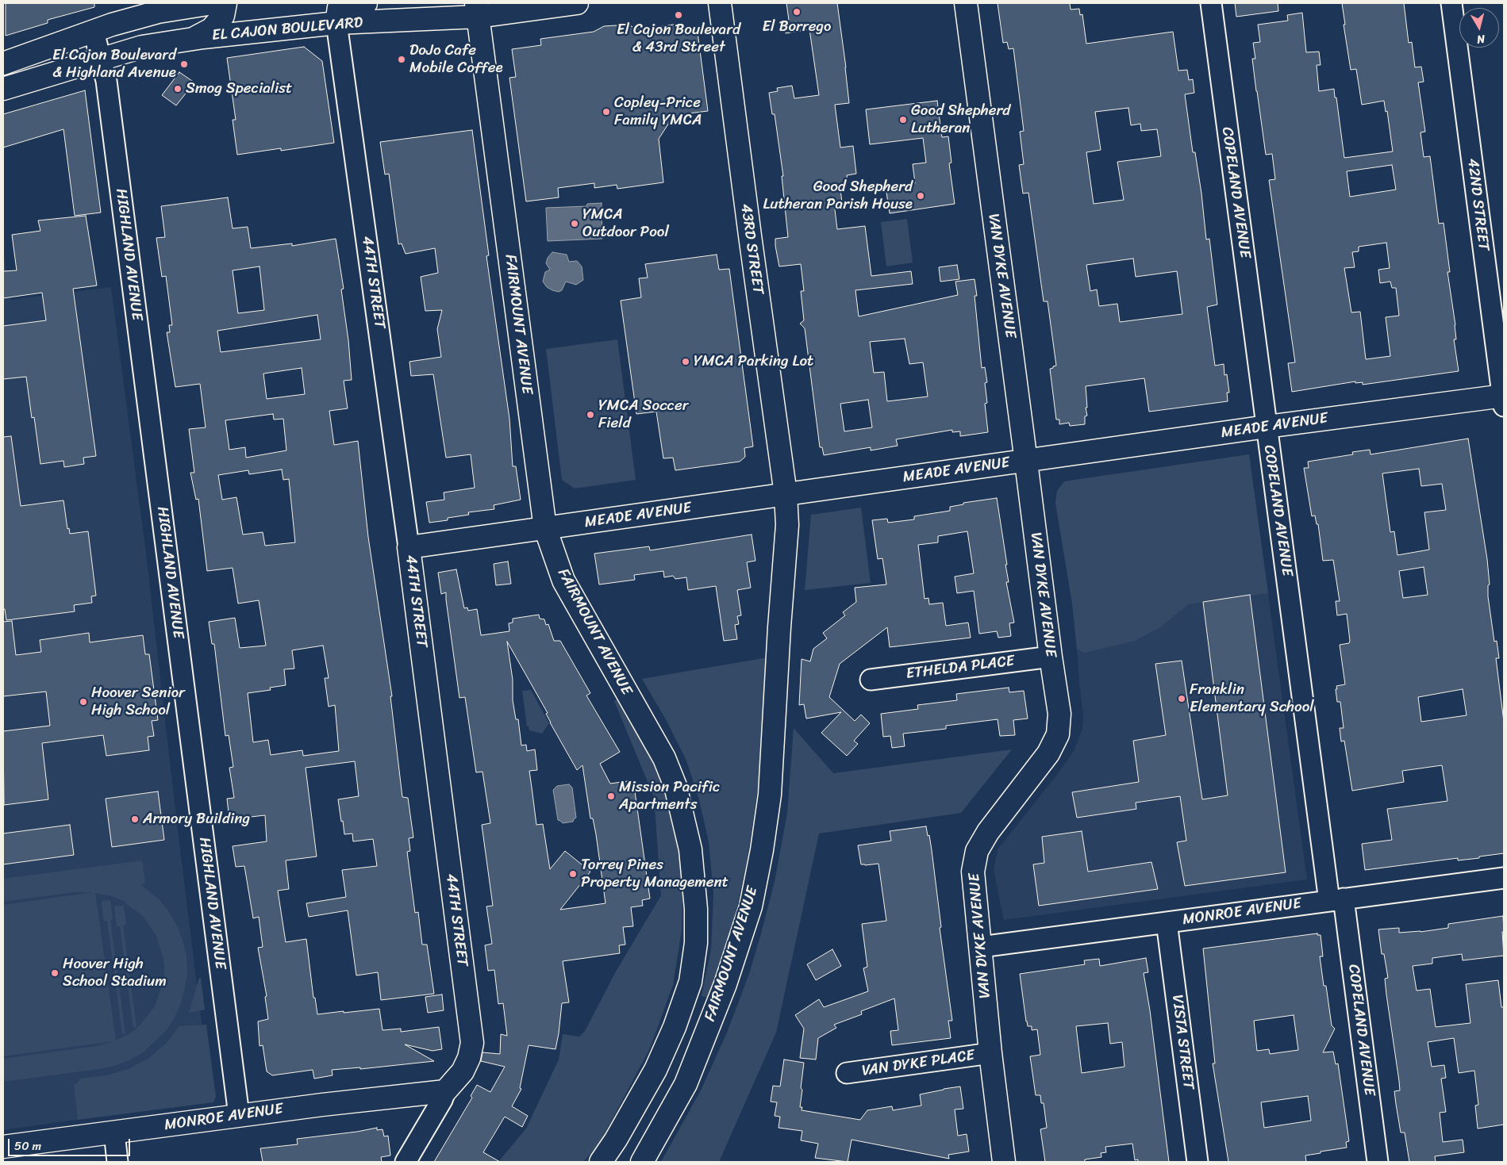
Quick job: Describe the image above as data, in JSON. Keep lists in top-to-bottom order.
{
  "streets": {
    "main road": [
      "EL CAJON BOULEVARD",
      "43RD STREET",
      "VAN DYKE AVENUE",
      "44TH STREET",
      "FAIRMOUNT AVENUE",
      "MEADE AVENUE",
      "MONROE AVENUE"
    ],
    "street": [
      "COPELAND AVENUE",
      "42ND STREET",
      "HIGHLAND AVENUE",
      "ETHELDA PLACE",
      "VISTA STREET",
      "VAN DYKE PLACE"
    ]
  },
  "crossings": [
    ["EL CAJON BOULEVARD", "HIGHLAND AVENUE"],
    ["EL CAJON BOULEVARD", "44TH STREET"],
    ["EL CAJON BOULEVARD", "FAIRMOUNT AVENUE"],
    ["COPELAND AVENUE", "MEADE AVENUE"],
    ["COPELAND AVENUE", "MONROE AVENUE"],
    ["42ND STREET", "MEADE AVENUE"],
    ["43RD STREET", "FAIRMOUNT AVENUE"],
    ["43RD STREET", "MEADE AVENUE"],
    ["HIGHLAND AVENUE", "MONROE AVENUE"],
    ["VAN DYKE AVENUE", "MEADE AVENUE"],
    ["VAN DYKE AVENUE", "ETHELDA PLACE"],
    ["VAN DYKE AVENUE", "MONROE AVENUE"],
    ["VAN DYKE AVENUE", "VAN DYKE PLACE"],
    ["44TH STREET", "MEADE AVENUE"],
    ["44TH STREET", "MONROE AVENUE"],
    ["FAIRMOUNT AVENUE", "MEADE AVENUE"],
    ["MONROE AVENUE", "VISTA STREET"]
  ],
  "places": [
    "El Borrego",
    "El Cajon Boulevard & 43rd Street",
    "DoJo Cafe Mobile Coffee",
    "El Cajon Boulevard & Highland Avenue",
    "Smog Specialist",
    "Copley-Price Family YMCA",
    "Good Shepherd Lutheran",
    "Good Shepherd Lutheran Parish House",
    "YMCA Outdoor Pool",
    "YMCA Parking Lot",
    "YMCA Soccer Field",
    "Franklin Elementary School",
    "Hoover Senior High School",
    "Mission Pacific Apartments",
    "Armory Building",
    "Torrey Pines Property Management",
    "Hoover High School Stadium"
  ],
  "scale_bar": "50 m",
  "north": "bottom"
}
